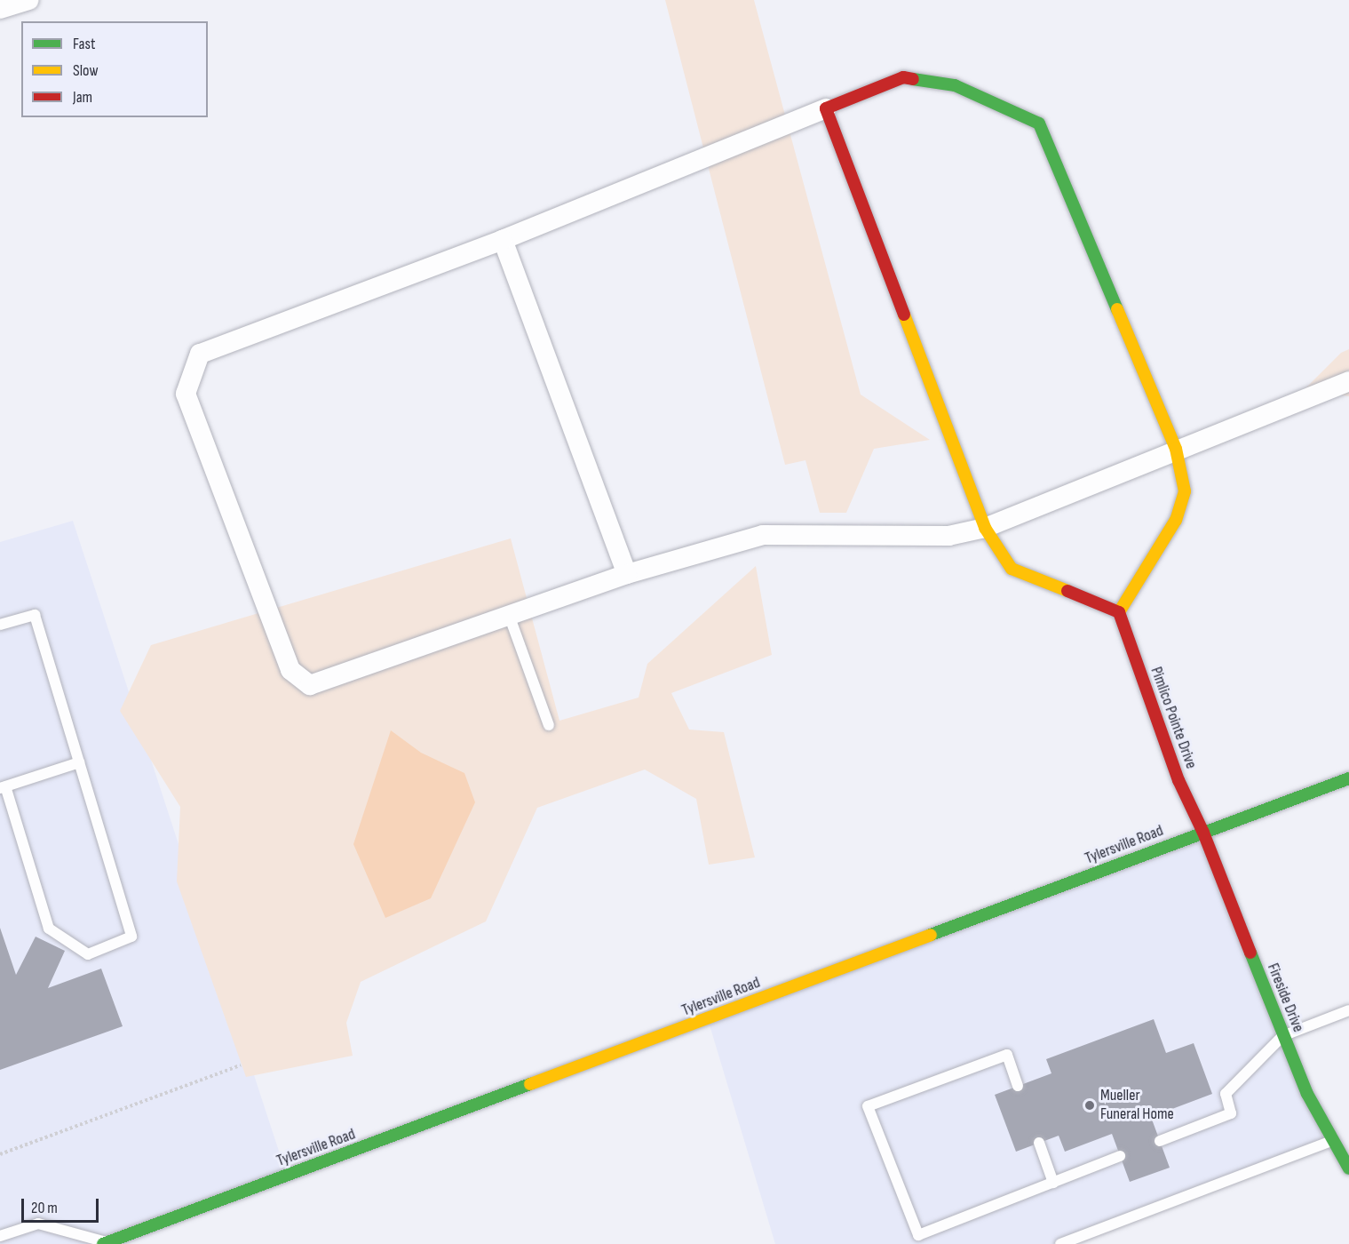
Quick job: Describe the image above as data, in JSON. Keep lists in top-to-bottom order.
{
  "streets": {
    "street": ["Pimlico Pointe Drive", "Tylersville Road", "Fireside Drive"]
  },
  "crossings": [
    ["Pimlico Pointe Drive", "Tylersville Road"],
    ["Pimlico Pointe Drive", "Fireside Drive"],
    ["Tylersville Road", "Fireside Drive"]
  ],
  "places": ["Mueller Funeral Home"],
  "legend": ["Fast", "Slow", "Jam"],
  "scale_bar": "20 m"
}
